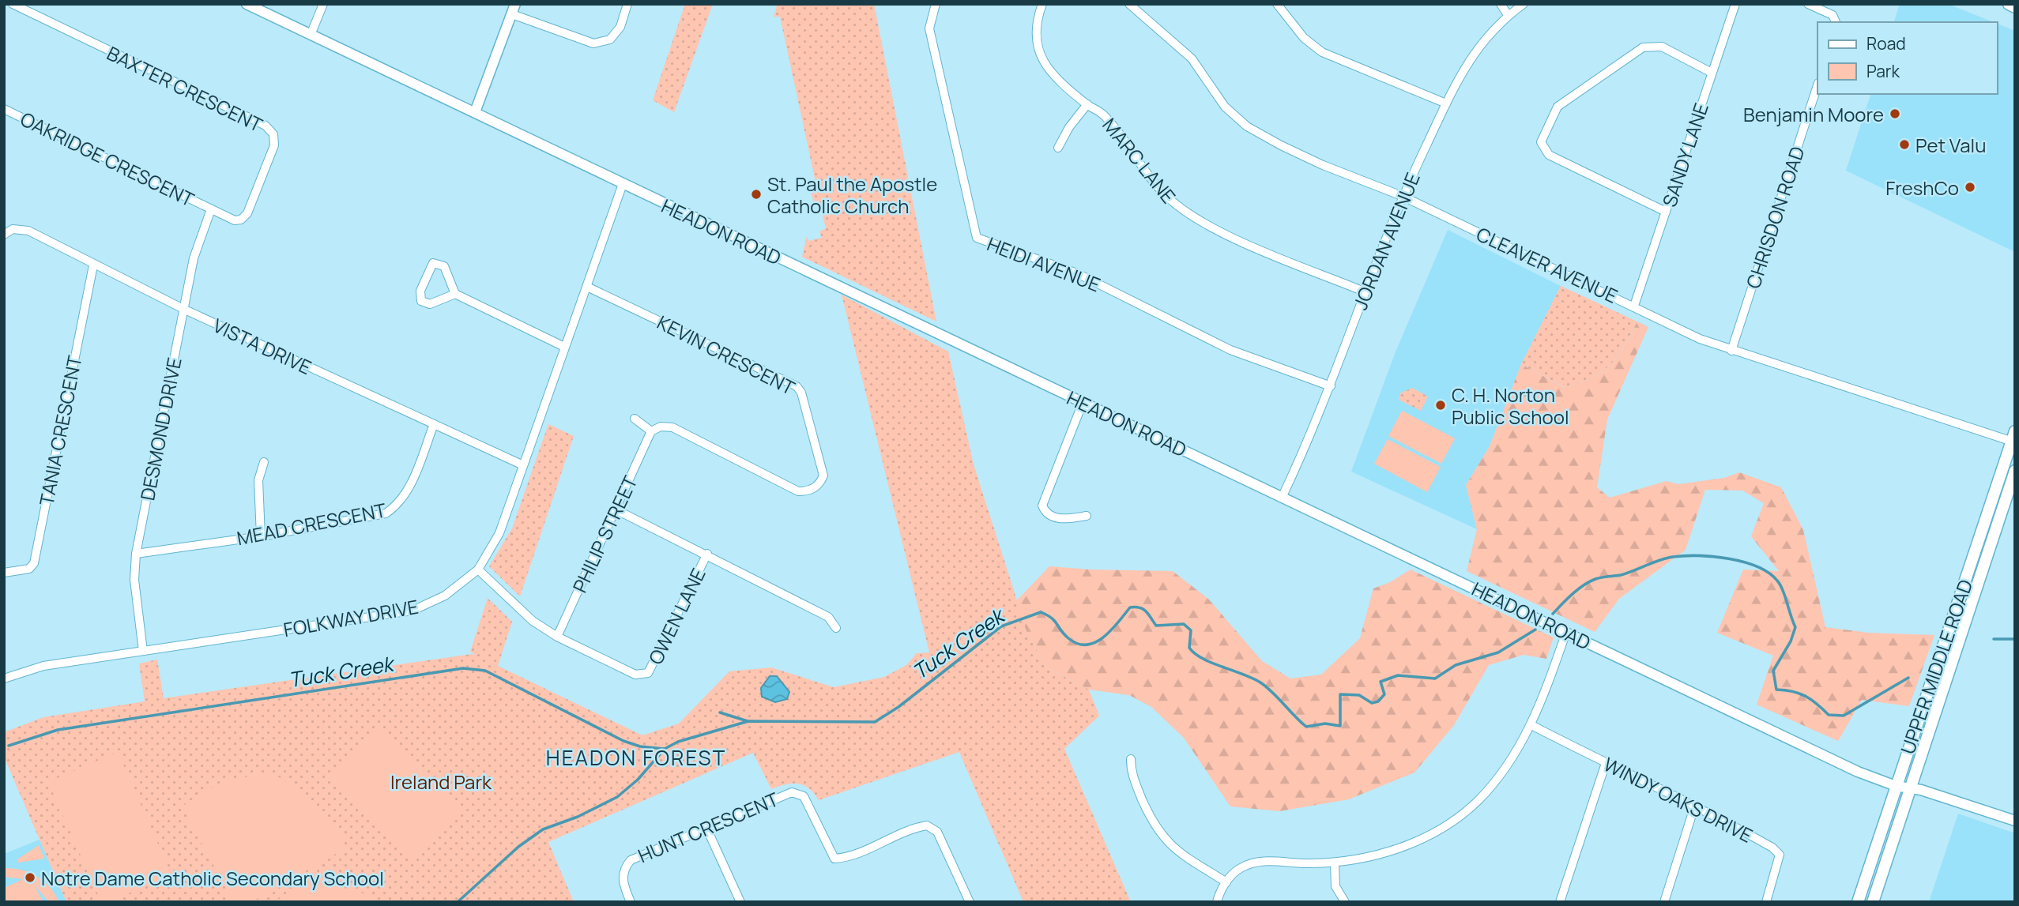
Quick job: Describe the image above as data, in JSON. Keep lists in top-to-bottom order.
{
  "streets": {
    "main road": ["UPPER MIDDLE ROAD"],
    "street": [
      "BAXTER CRESCENT",
      "SANDY LANE",
      "OAKRIDGE CRESCENT",
      "MARC LANE",
      "CHRISDON ROAD",
      "HEADON ROAD",
      "JORDAN AVENUE",
      "HEIDI AVENUE",
      "CLEAVER AVENUE",
      "VISTA DRIVE",
      "KEVIN CRESCENT",
      "DESMOND DRIVE",
      "TANIA CRESCENT",
      "MEAD CRESCENT",
      "PHILIP STREET",
      "OWEN LANE",
      "FOLKWAY DRIVE",
      "WINDY OAKS DRIVE",
      "HUNT CRESCENT"
    ]
  },
  "crossings": [
    ["BAXTER CRESCENT", "OAKRIDGE CRESCENT"],
    ["BAXTER CRESCENT", "DESMOND DRIVE"],
    ["SANDY LANE", "CLEAVER AVENUE"],
    ["OAKRIDGE CRESCENT", "DESMOND DRIVE"],
    ["MARC LANE", "JORDAN AVENUE"],
    ["CHRISDON ROAD", "CLEAVER AVENUE"],
    ["HEADON ROAD", "JORDAN AVENUE"],
    ["HEADON ROAD", "FOLKWAY DRIVE"],
    ["HEADON ROAD", "UPPER MIDDLE ROAD"],
    ["JORDAN AVENUE", "HEIDI AVENUE"],
    ["JORDAN AVENUE", "CLEAVER AVENUE"],
    ["CLEAVER AVENUE", "UPPER MIDDLE ROAD"],
    ["VISTA DRIVE", "DESMOND DRIVE"],
    ["VISTA DRIVE", "TANIA CRESCENT"],
    ["VISTA DRIVE", "MEAD CRESCENT"],
    ["VISTA DRIVE", "FOLKWAY DRIVE"],
    ["KEVIN CRESCENT", "PHILIP STREET"],
    ["KEVIN CRESCENT", "FOLKWAY DRIVE"],
    ["DESMOND DRIVE", "MEAD CRESCENT"],
    ["DESMOND DRIVE", "FOLKWAY DRIVE"],
    ["PHILIP STREET", "OWEN LANE"],
    ["OWEN LANE", "FOLKWAY DRIVE"]
  ],
  "districts": ["HEADON FOREST"],
  "water": ["Tuck Creek"],
  "parks": ["Ireland Park"],
  "places": [
    "Benjamin Moore",
    "Pet Valu",
    "FreshCo",
    "St. Paul the Apostle Catholic Church",
    "C. H. Norton Public School",
    "Notre Dame Catholic Secondary School"
  ],
  "legend": ["Road", "Park"]
}
